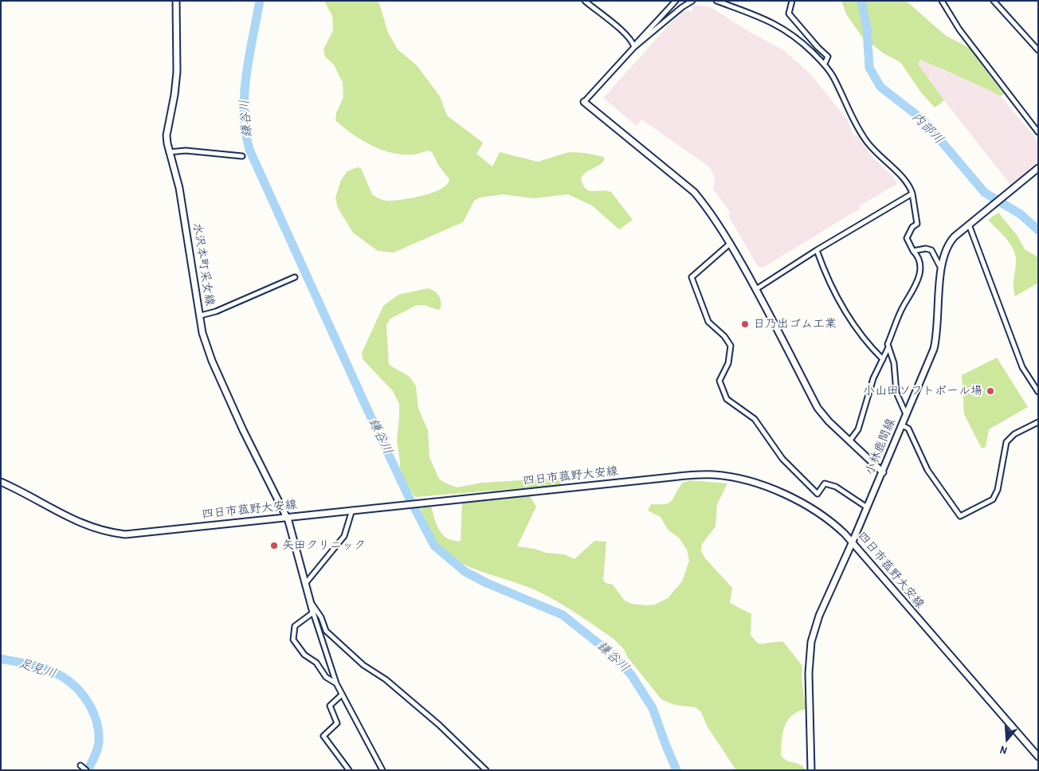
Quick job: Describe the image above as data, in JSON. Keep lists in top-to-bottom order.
{
  "streets": {
    "main road": ["水沢本町采女線", "小林鹿間線", "四日市菰野大安線"]
  },
  "crossings": [
    ["水沢本町采女線", "四日市菰野大安線"],
    ["小林鹿間線", "四日市菰野大安線"]
  ],
  "water": ["鎌谷川", "内部川", "足見川"],
  "places": ["日乃出ゴム工業", "小山田ソフトボール場", "矢田クリニック"],
  "north": "bottom"
}
